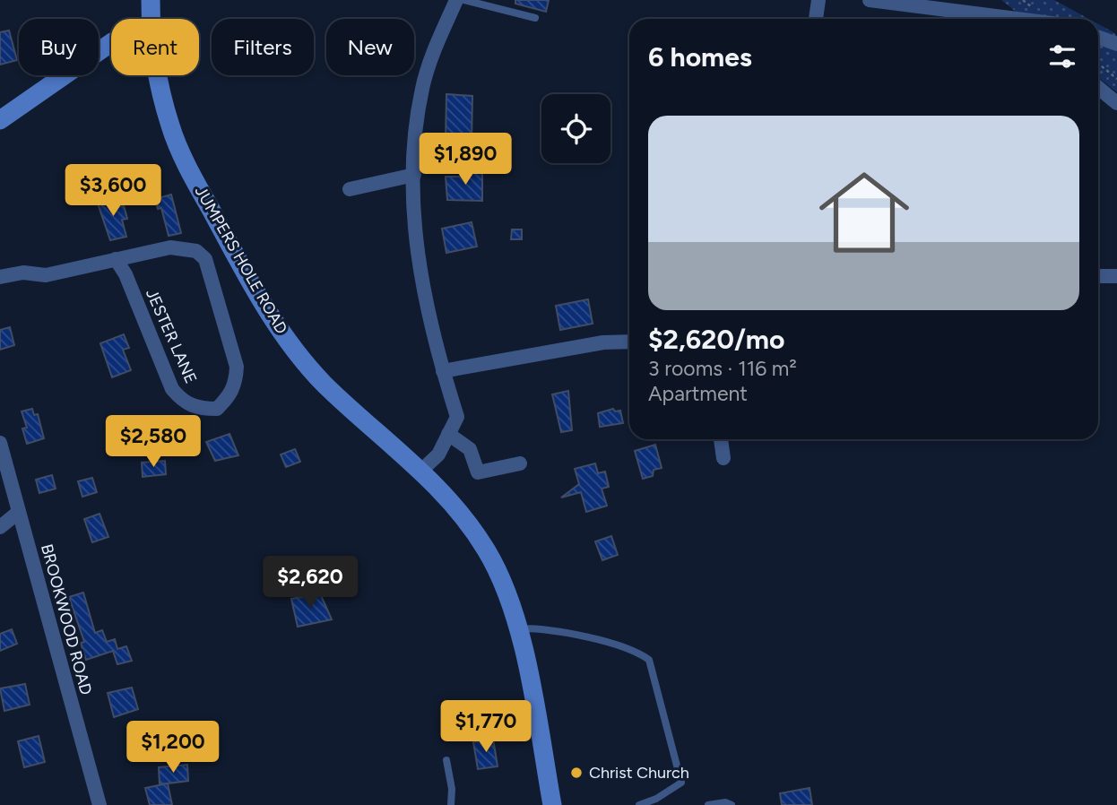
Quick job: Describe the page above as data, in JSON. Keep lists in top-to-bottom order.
{
  "streets": {
    "main road": ["JUMPERS HOLE ROAD"],
    "street": ["JESTER LANE", "BROOKWOOD ROAD"]
  },
  "places": ["Christ Church"],
  "page": {
    "chip": [
      "Buy",
      "Rent",
      "Filters",
      "New"
    ],
    "heading": "6 homes",
    "list": [
      {
        "name": "$2,620/mo",
        "note": "3 rooms · 116 m² · Apartment"
      }
    ],
    "price": [
      "$1,890",
      "$3,600",
      "$2,580",
      "$2,620",
      "$1,770",
      "$1,200"
    ]
  }
}
